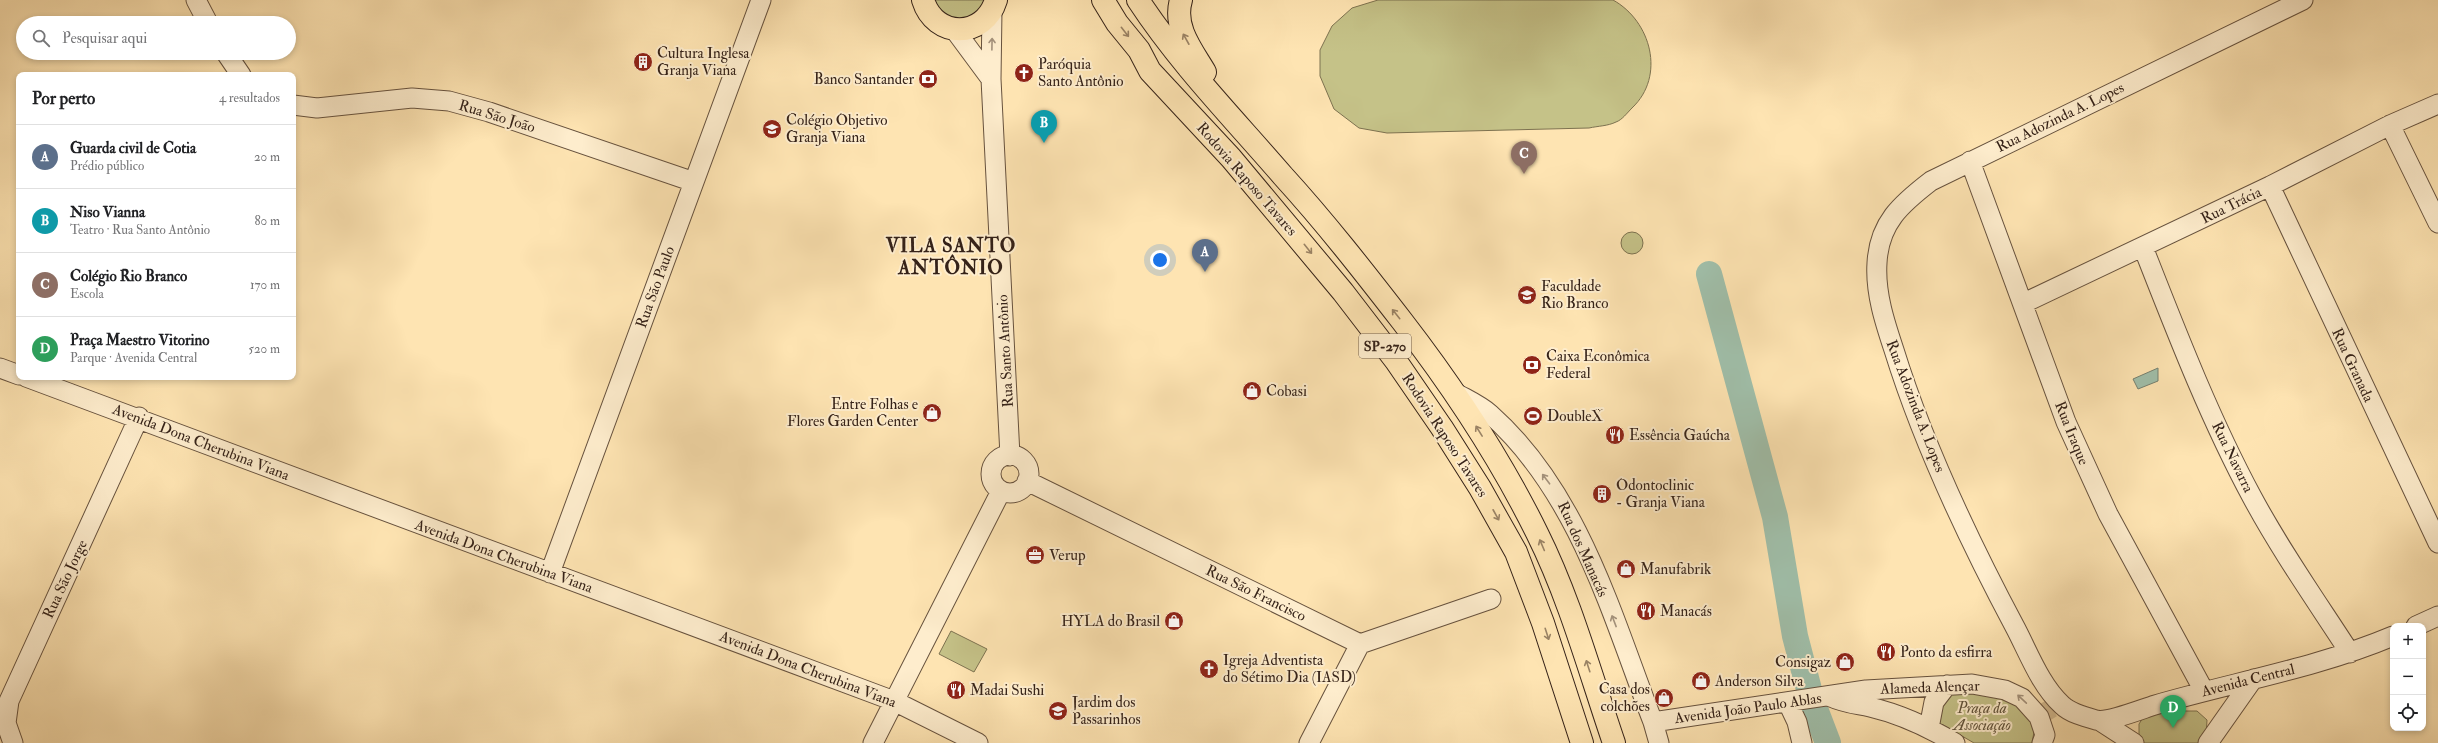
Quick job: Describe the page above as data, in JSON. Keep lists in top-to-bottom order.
{
  "streets": {
    "main road": ["Rodovia Raposo Tavares", "SP-270"],
    "street": [
      "Rua São João",
      "Rua Adozinda A. Lopes",
      "Rua Trácia",
      "Rua São Paulo",
      "Rua Santo Antônio",
      "Rua Granada",
      "Rua Iraque",
      "Avenida Dona Cherubina Viana",
      "Rua Navarra",
      "Rua dos Manacás",
      "Rua São Jorge",
      "Rua São Francisco",
      "Avenida Central",
      "Alameda Alençar",
      "Avenida João Paulo Ablas"
    ]
  },
  "crossings": [
    ["Rua São João", "Rua São Paulo"],
    ["Rua Adozinda A. Lopes", "Rua Iraque"],
    ["Rua Adozinda A. Lopes", "Alameda Alençar"],
    ["Rodovia Raposo Tavares", "Rua dos Manacás"],
    ["Rua Trácia", "Rua Granada"],
    ["Rua Trácia", "Rua Iraque"],
    ["Rua Trácia", "Rua Navarra"],
    ["Rua São Paulo", "Avenida Dona Cherubina Viana"],
    ["Rua Santo Antônio", "Rua São Francisco"],
    ["Rua Iraque", "Avenida Central"],
    ["Avenida Dona Cherubina Viana", "Rua São Jorge"],
    ["Rua Navarra", "Avenida Central"],
    ["Rua dos Manacás", "Avenida João Paulo Ablas"],
    ["Alameda Alençar", "Avenida João Paulo Ablas"]
  ],
  "one_way": ["Rua dos Manacás", "Alameda Alençar"],
  "districts": ["VILA SANTO ANTÔNIO"],
  "parks": ["Praça da Associação"],
  "places": {
    "building": ["Cultura Inglesa Granja Viana", "Odontoclinic - Granja Viana"],
    "church": ["Paróquia Santo Antônio", "Igreja Adventista do Sétimo Dia (IASD)"],
    "bank": ["Banco Santander", "Caixa Econômica Federal"],
    "school or university": ["Colégio Objetivo Granja Viana", "Faculdade Rio Branco", "Jardim dos Passarinhos"],
    "shop": [
      "Cobasi",
      "Entre Folhas e Flores Garden Center",
      "Manufabrik",
      "HYLA do Brasil",
      "Consigaz",
      "Anderson Silva",
      "Casa dos colchões"
    ],
    "sports": ["DoubleX"],
    "restaurant": [
      "Essência Gaúcha",
      "Manacás",
      "Ponto da esfirra",
      "Madai Sushi"
    ],
    "office": ["Verup"]
  },
  "page": {
    "search": "Pesquisar aqui",
    "heading": ["Por perto", "4 resultados"],
    "pins": [
      "B",
      "C",
      "A",
      "D"
    ],
    "list": [
      {
        "mark": "A",
        "name": "Guarda civil de Cotia",
        "note": "Prédio público",
        "value": "20 m"
      },
      {
        "mark": "B",
        "name": "Niso Vianna",
        "note": "Teatro · Rua Santo Antônio",
        "value": "80 m"
      },
      {
        "mark": "C",
        "name": "Colégio Rio Branco",
        "note": "Escola",
        "value": "170 m"
      },
      {
        "mark": "D",
        "name": "Praça Maestro Vitorino",
        "note": "Parque · Avenida Central",
        "value": "520 m"
      }
    ],
    "map_buttons": ["+", "−"]
  }
}
